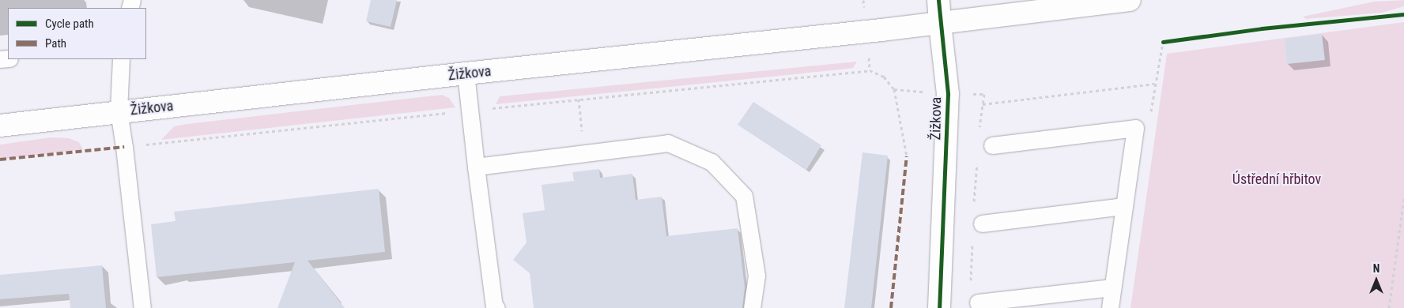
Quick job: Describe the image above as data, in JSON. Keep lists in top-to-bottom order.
{
  "streets": {
    "main road": ["Žižkova"]
  },
  "parks": ["Ústřední hřbitov"],
  "legend": ["Cycle path", "Path"],
  "north": "top"
}
